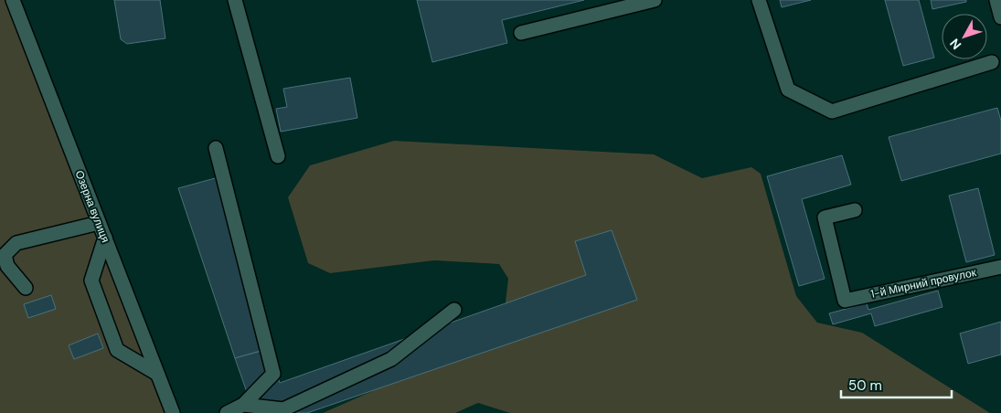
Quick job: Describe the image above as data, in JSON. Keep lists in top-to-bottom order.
{
  "streets": {
    "street": ["Озерна вулиця", "1-й Мирний провулок"]
  },
  "scale_bar": "50 m",
  "north": "bottom left"
}
